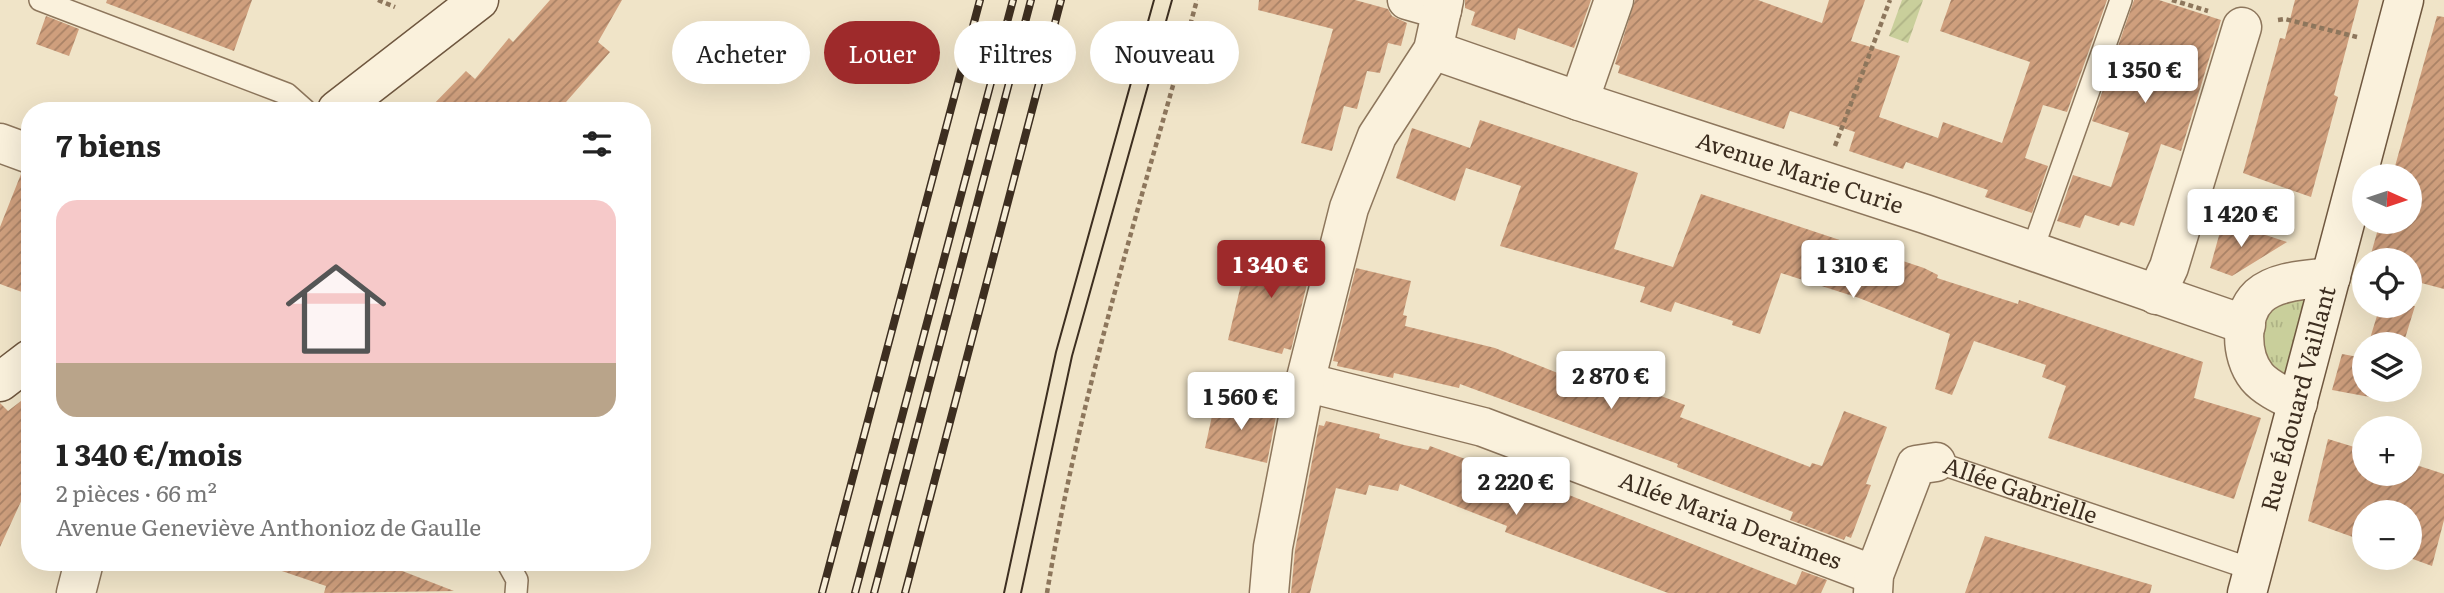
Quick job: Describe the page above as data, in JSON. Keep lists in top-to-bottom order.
{
  "streets": {
    "street": [
      "Avenue Marie Curie",
      "Rue Édouard Vaillant",
      "Allée Gabrielle",
      "Allée Maria Deraimes"
    ]
  },
  "crossings": [
    ["Rue Édouard Vaillant", "Allée Gabrielle"],
    ["Allée Gabrielle", "Allée Maria Deraimes"]
  ],
  "north": "right",
  "page": {
    "chip": [
      "Acheter",
      "Louer",
      "Filtres",
      "Nouveau"
    ],
    "price": [
      "1 350 €",
      "1 420 €",
      "1 340 €",
      "1 310 €",
      "2 870 €",
      "1 560 €",
      "2 220 €"
    ],
    "heading": "7 biens",
    "map_buttons": ["+", "−"],
    "list": [
      {
        "name": "1 340 €/mois",
        "note": "2 pièces · 66 m² · Avenue Geneviève Anthonioz de Gaulle"
      }
    ]
  }
}
